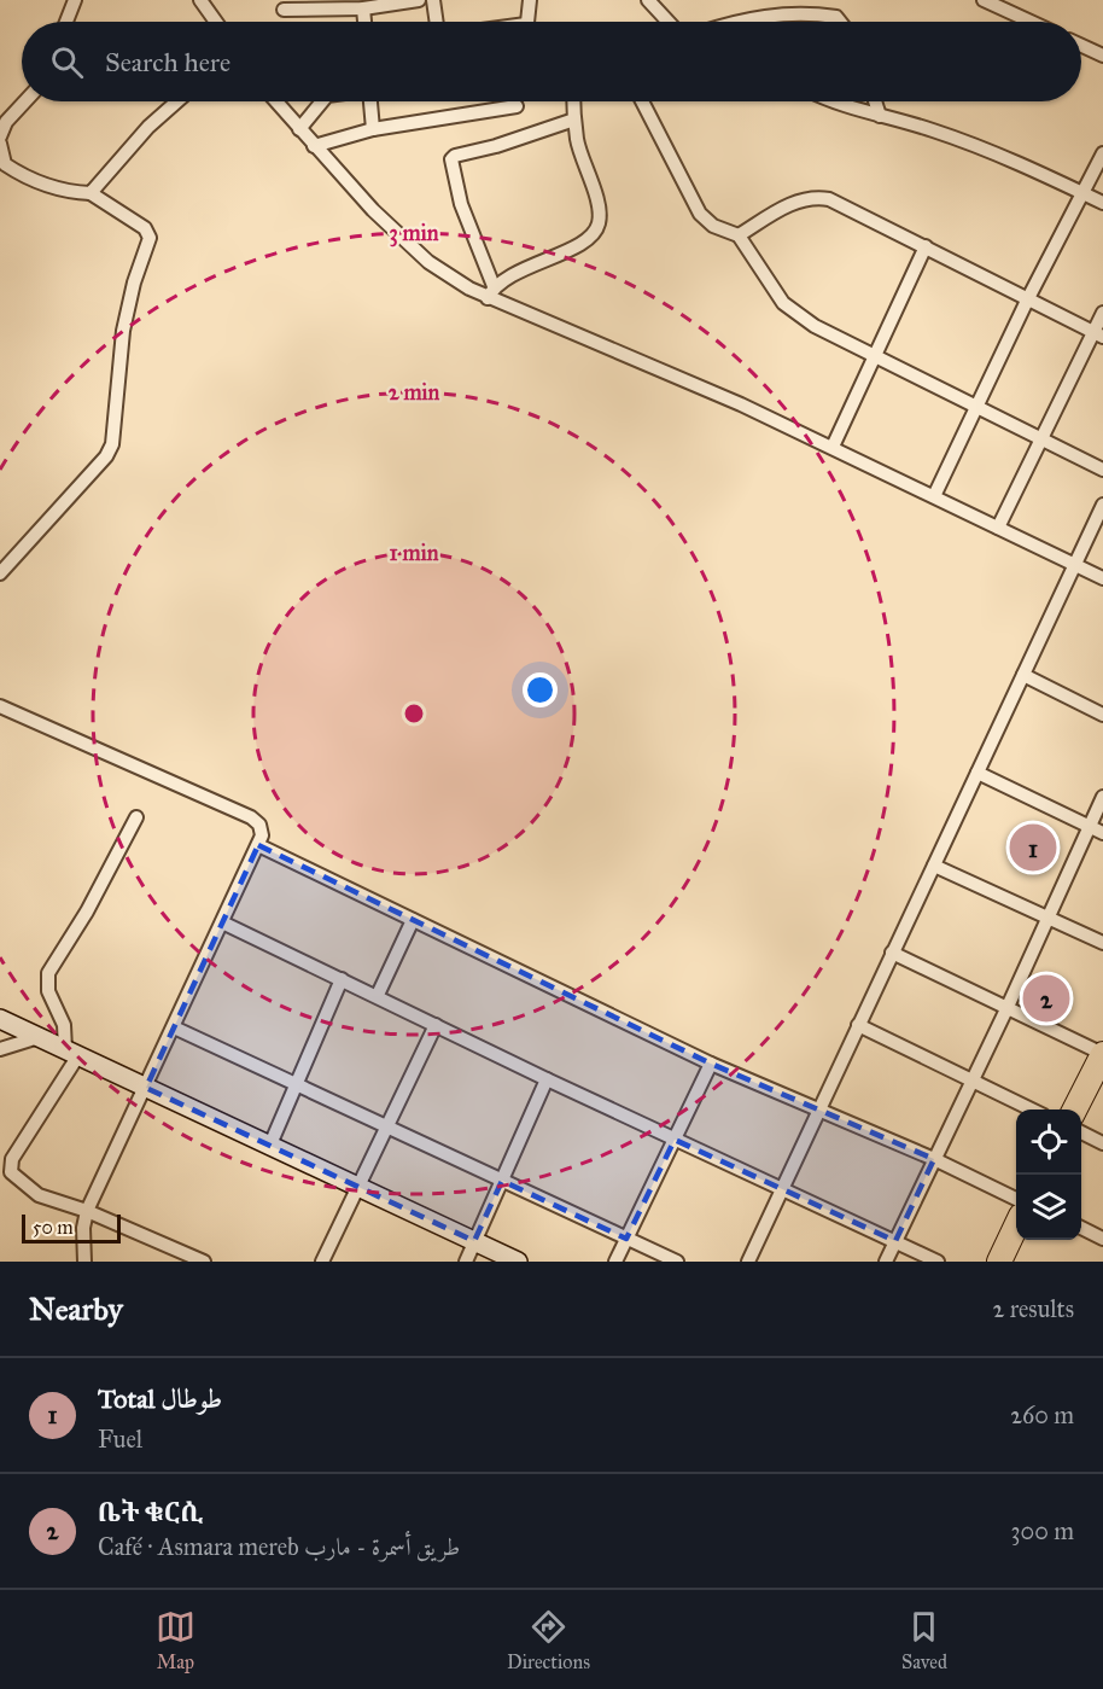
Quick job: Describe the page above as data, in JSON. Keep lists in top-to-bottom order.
{
  "scale_bar": "50 m",
  "page": {
    "search": "Search here",
    "pins": ["1", "2"],
    "scale": "50 m",
    "heading": ["Nearby", "2 results"],
    "list": [
      {
        "mark": "1",
        "name": "Total طوطال",
        "note": "Fuel",
        "value": "260 m"
      },
      {
        "mark": "2",
        "name": "ቤት ቁርሲ",
        "note": "Café · Asmara mereb طريق أسمرة - مارب",
        "value": "300 m"
      }
    ],
    "nav": ["Map", "Directions", "Saved"]
  },
  "rings": ["3 min", "2 min", "1 min"]
}
